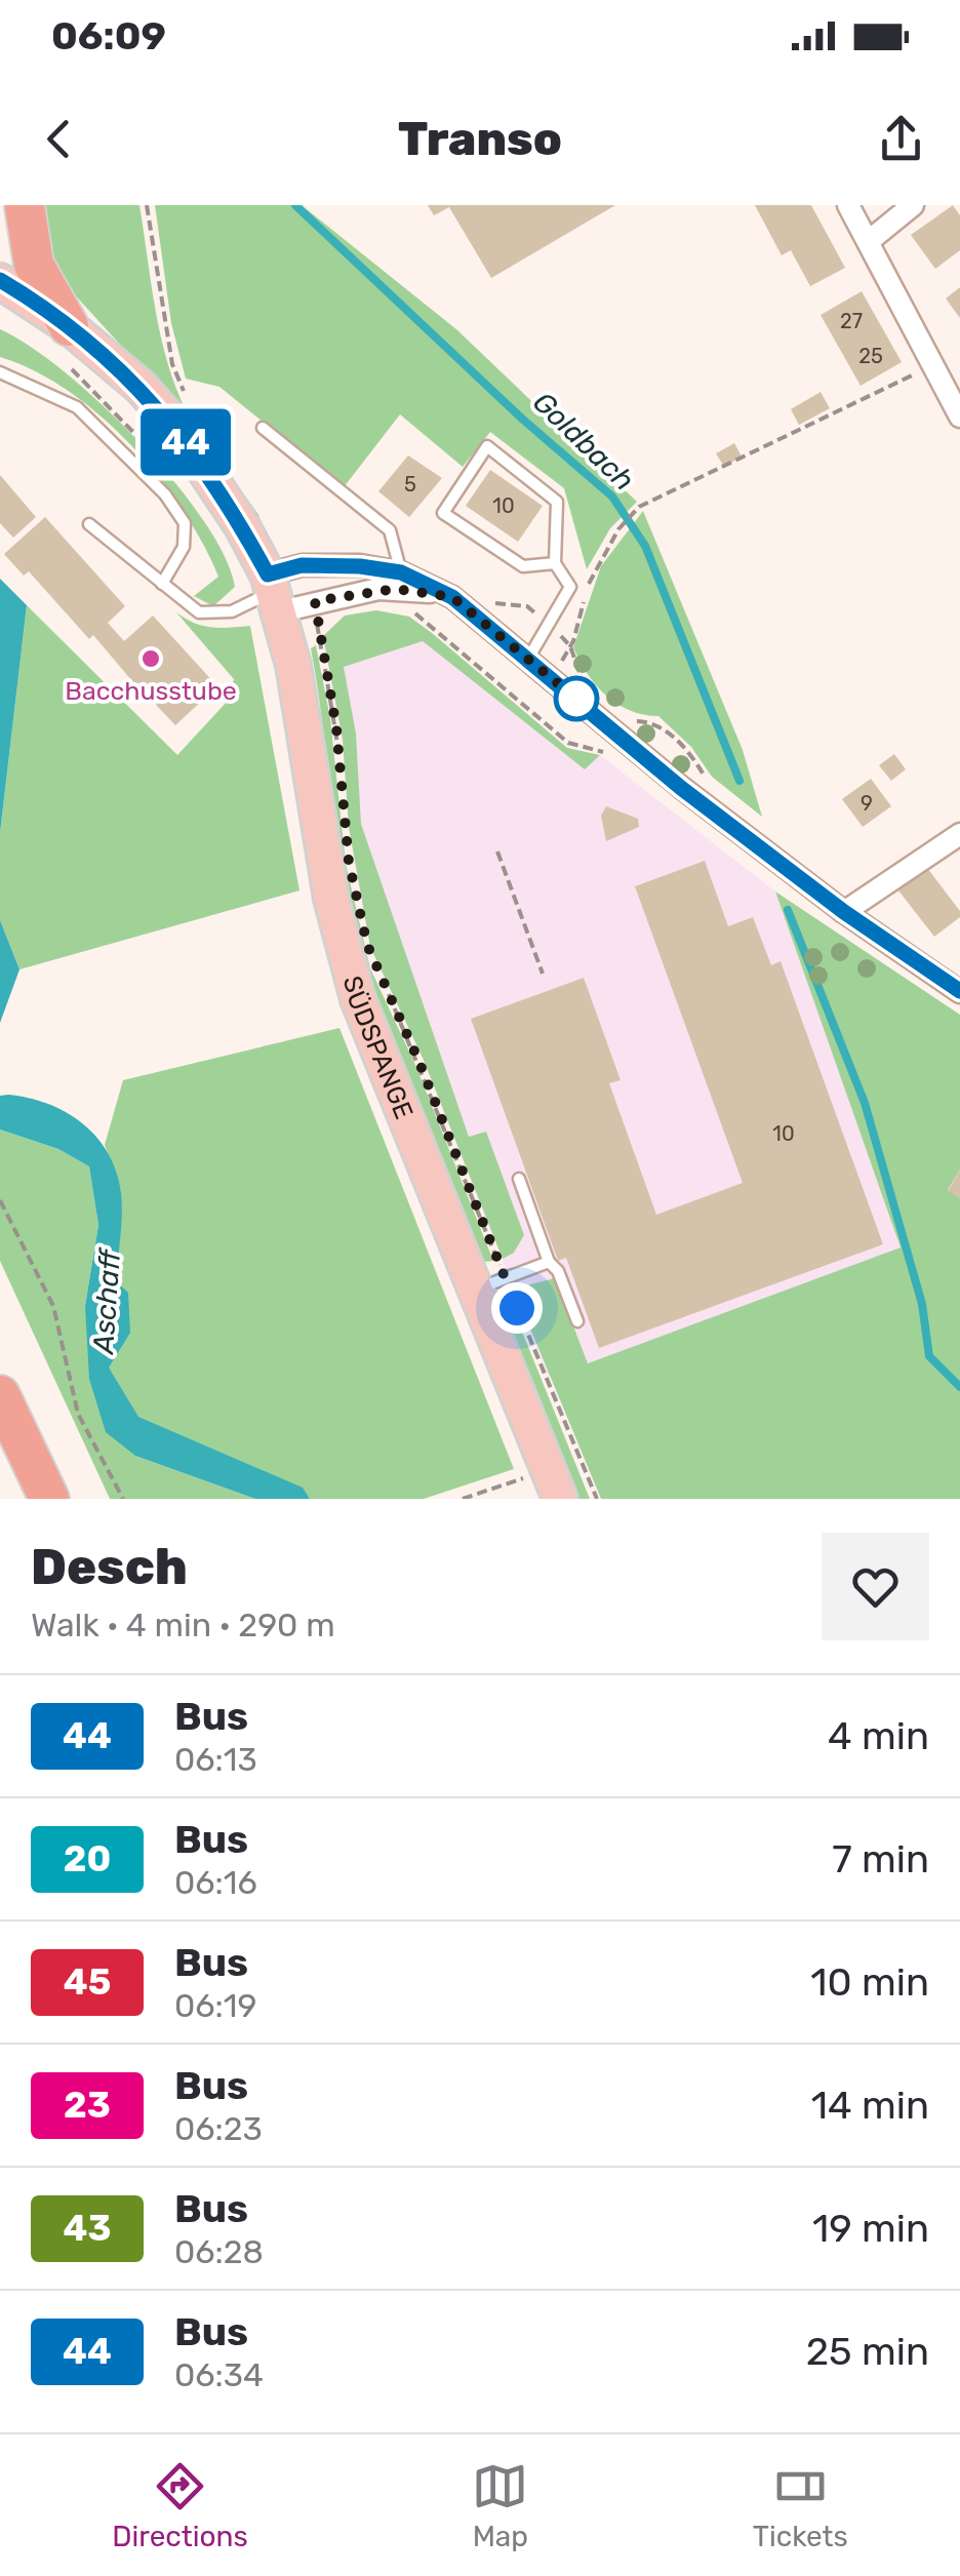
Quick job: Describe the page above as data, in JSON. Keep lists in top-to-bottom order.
{
  "streets": {
    "main road": ["SÜDSPANGE"]
  },
  "water": ["Goldbach", "Aschaff"],
  "places": ["Bacchusstube"],
  "lines": ["bus line 44"],
  "house_numbers": [
    "27",
    "25",
    "5",
    "10",
    "9",
    "10"
  ],
  "page": {
    "status": "06:09",
    "header": "Transo",
    "on_map": "44",
    "heading": ["Desch", "Walk · 4 min · 290 m"],
    "list": [
      {
        "mark": "44",
        "name": "Bus",
        "note": "06:13",
        "value": "4 min"
      },
      {
        "mark": "20",
        "name": "Bus",
        "note": "06:16",
        "value": "7 min"
      },
      {
        "mark": "45",
        "name": "Bus",
        "note": "06:19",
        "value": "10 min"
      },
      {
        "mark": "23",
        "name": "Bus",
        "note": "06:23",
        "value": "14 min"
      },
      {
        "mark": "43",
        "name": "Bus",
        "note": "06:28",
        "value": "19 min"
      },
      {
        "mark": "44",
        "name": "Bus",
        "note": "06:34",
        "value": "25 min"
      }
    ],
    "tabs": ["Directions", "Map", "Tickets"]
  }
}
